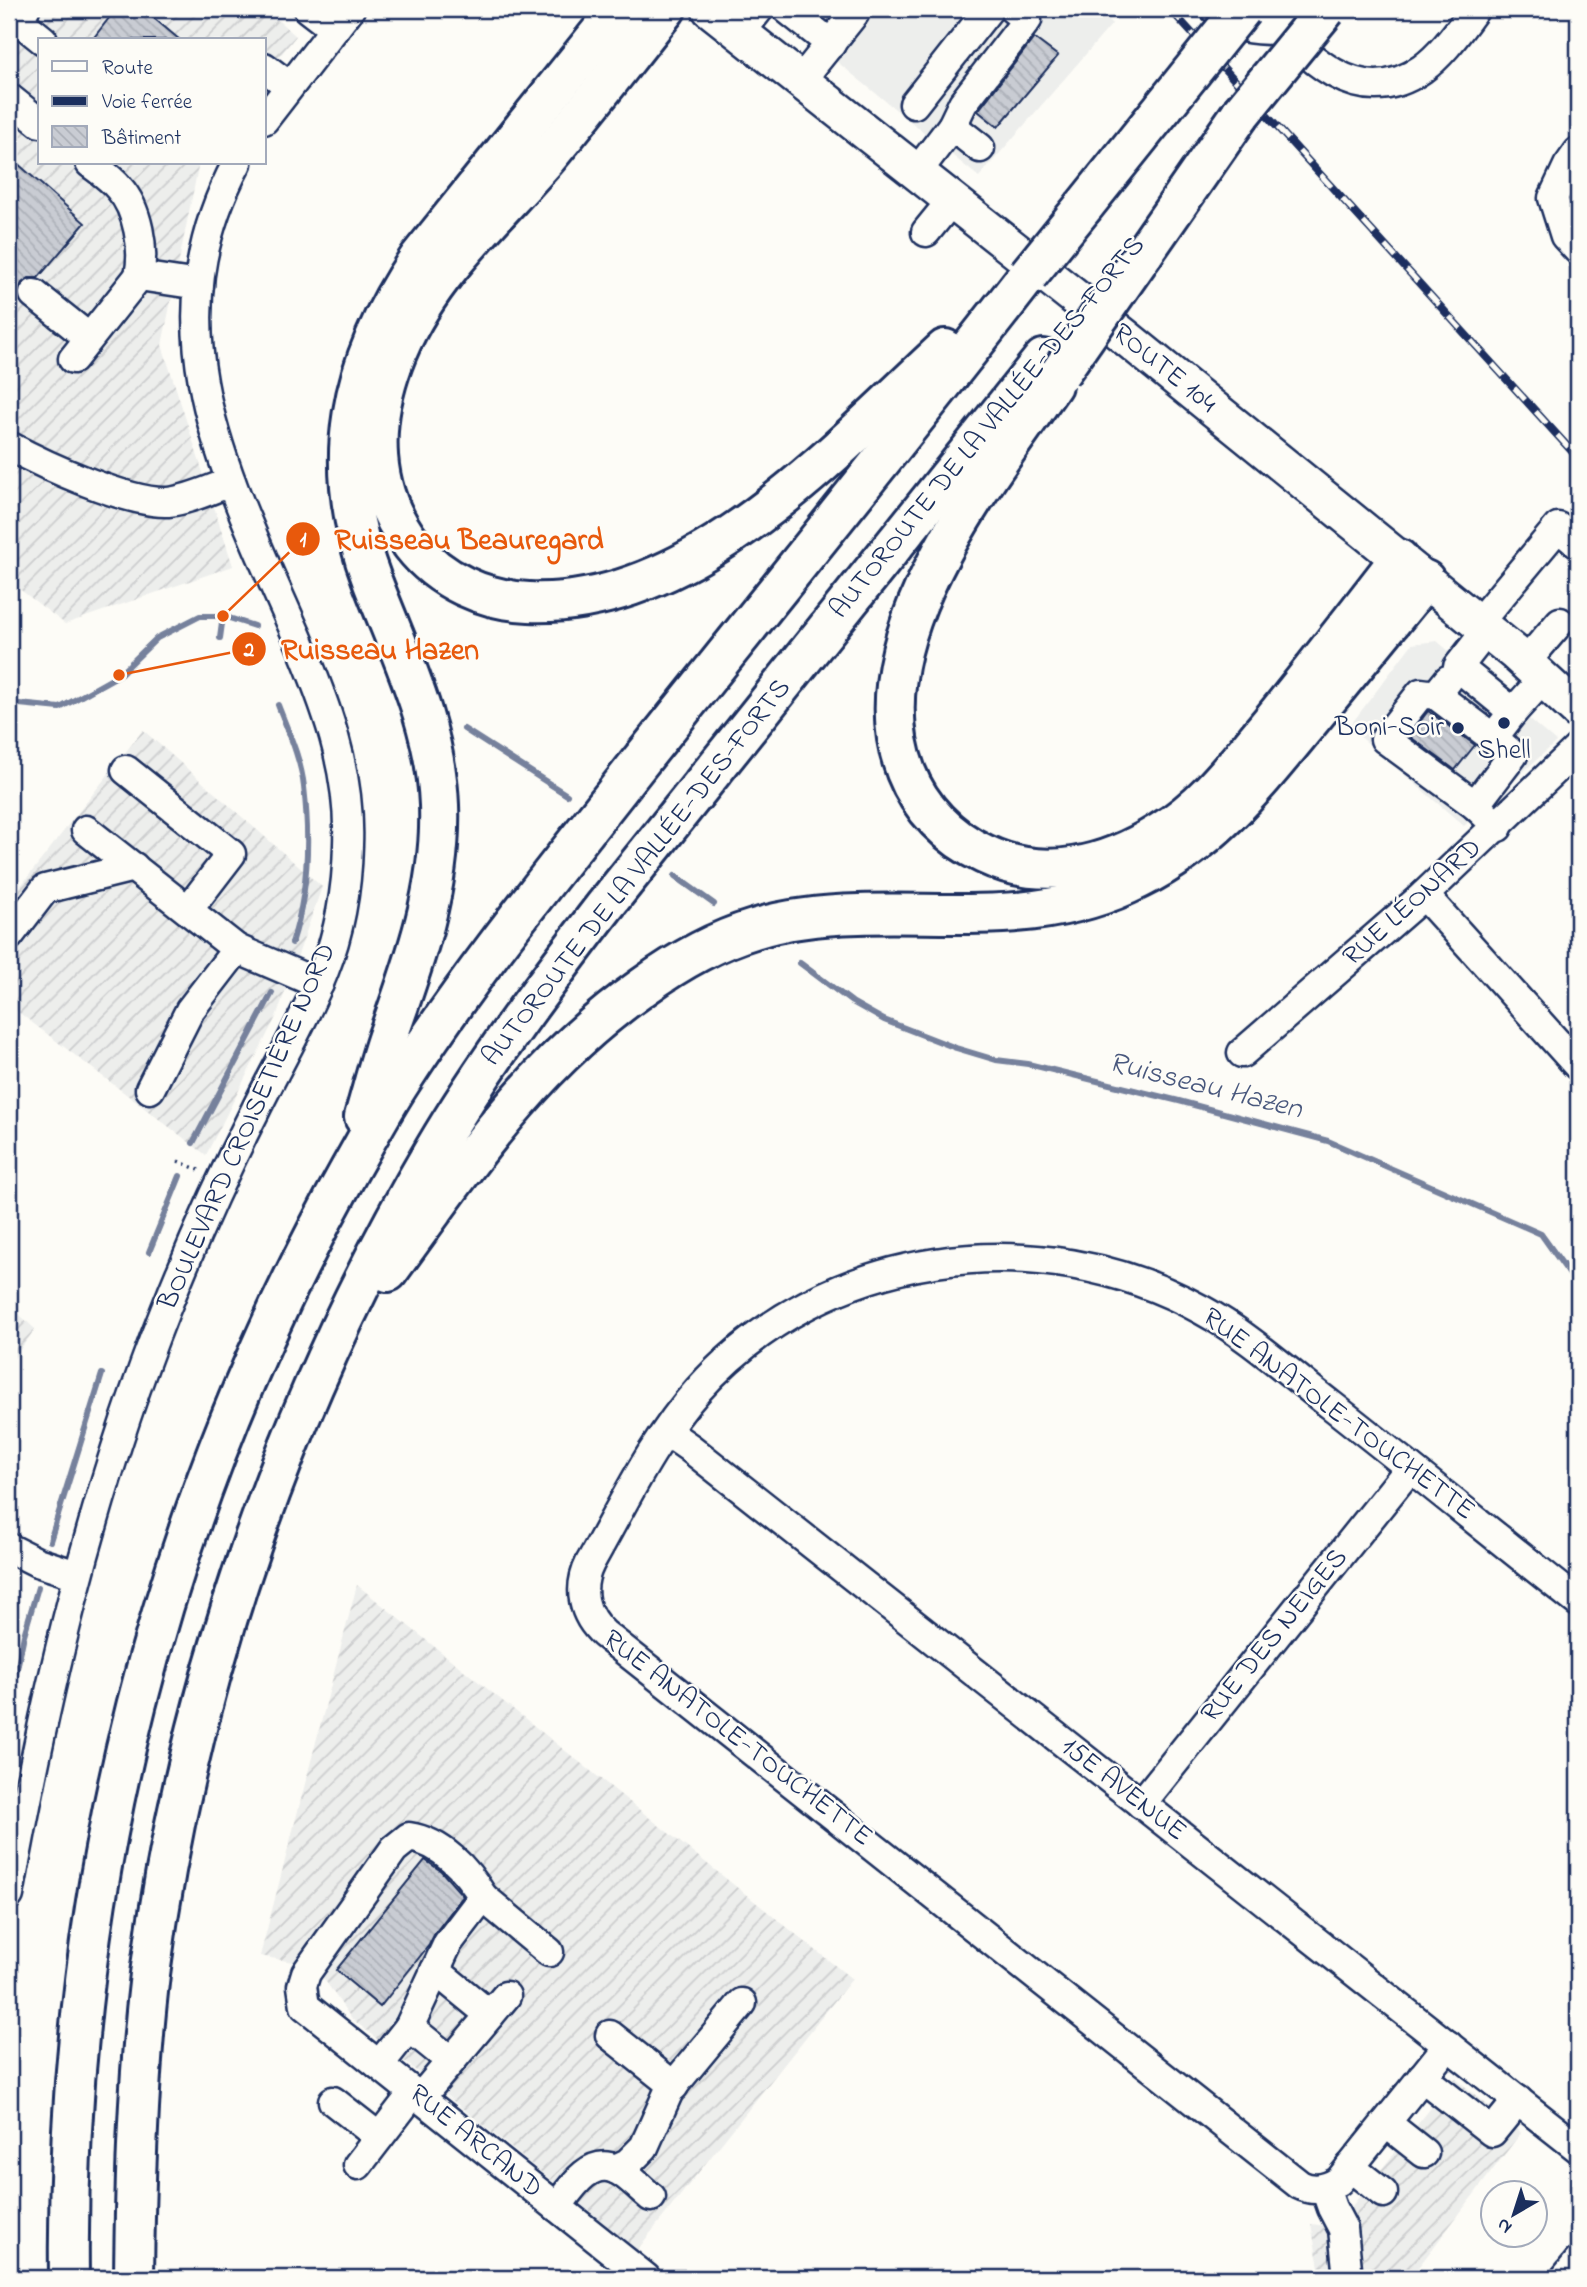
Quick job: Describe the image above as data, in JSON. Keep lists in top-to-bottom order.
{
  "streets": {
    "highway": ["AUTOROUTE DE LA VALLÉE-DES-FORTS"],
    "main road": ["ROUTE 104"],
    "street": [
      "RUE LÉONARD",
      "BOULEVARD CROISETIÈRE NORD",
      "RUE ANATOLE-TOUCHETTE",
      "RUE DES NEIGES",
      "15E AVENUE",
      "RUE ARCAND"
    ]
  },
  "crossings": [
    ["RUE ANATOLE-TOUCHETTE", "RUE DES NEIGES"],
    ["RUE ANATOLE-TOUCHETTE", "15E AVENUE"],
    ["RUE DES NEIGES", "15E AVENUE"]
  ],
  "water": ["Ruisseau Hazen"],
  "places": [
    "Ruisseau Beauregard",
    "Ruisseau Hazen",
    "Shell",
    "Boni-Soir"
  ],
  "legend": ["Route", "Voie ferrée", "Bâtiment"],
  "north": "bottom left"
}
